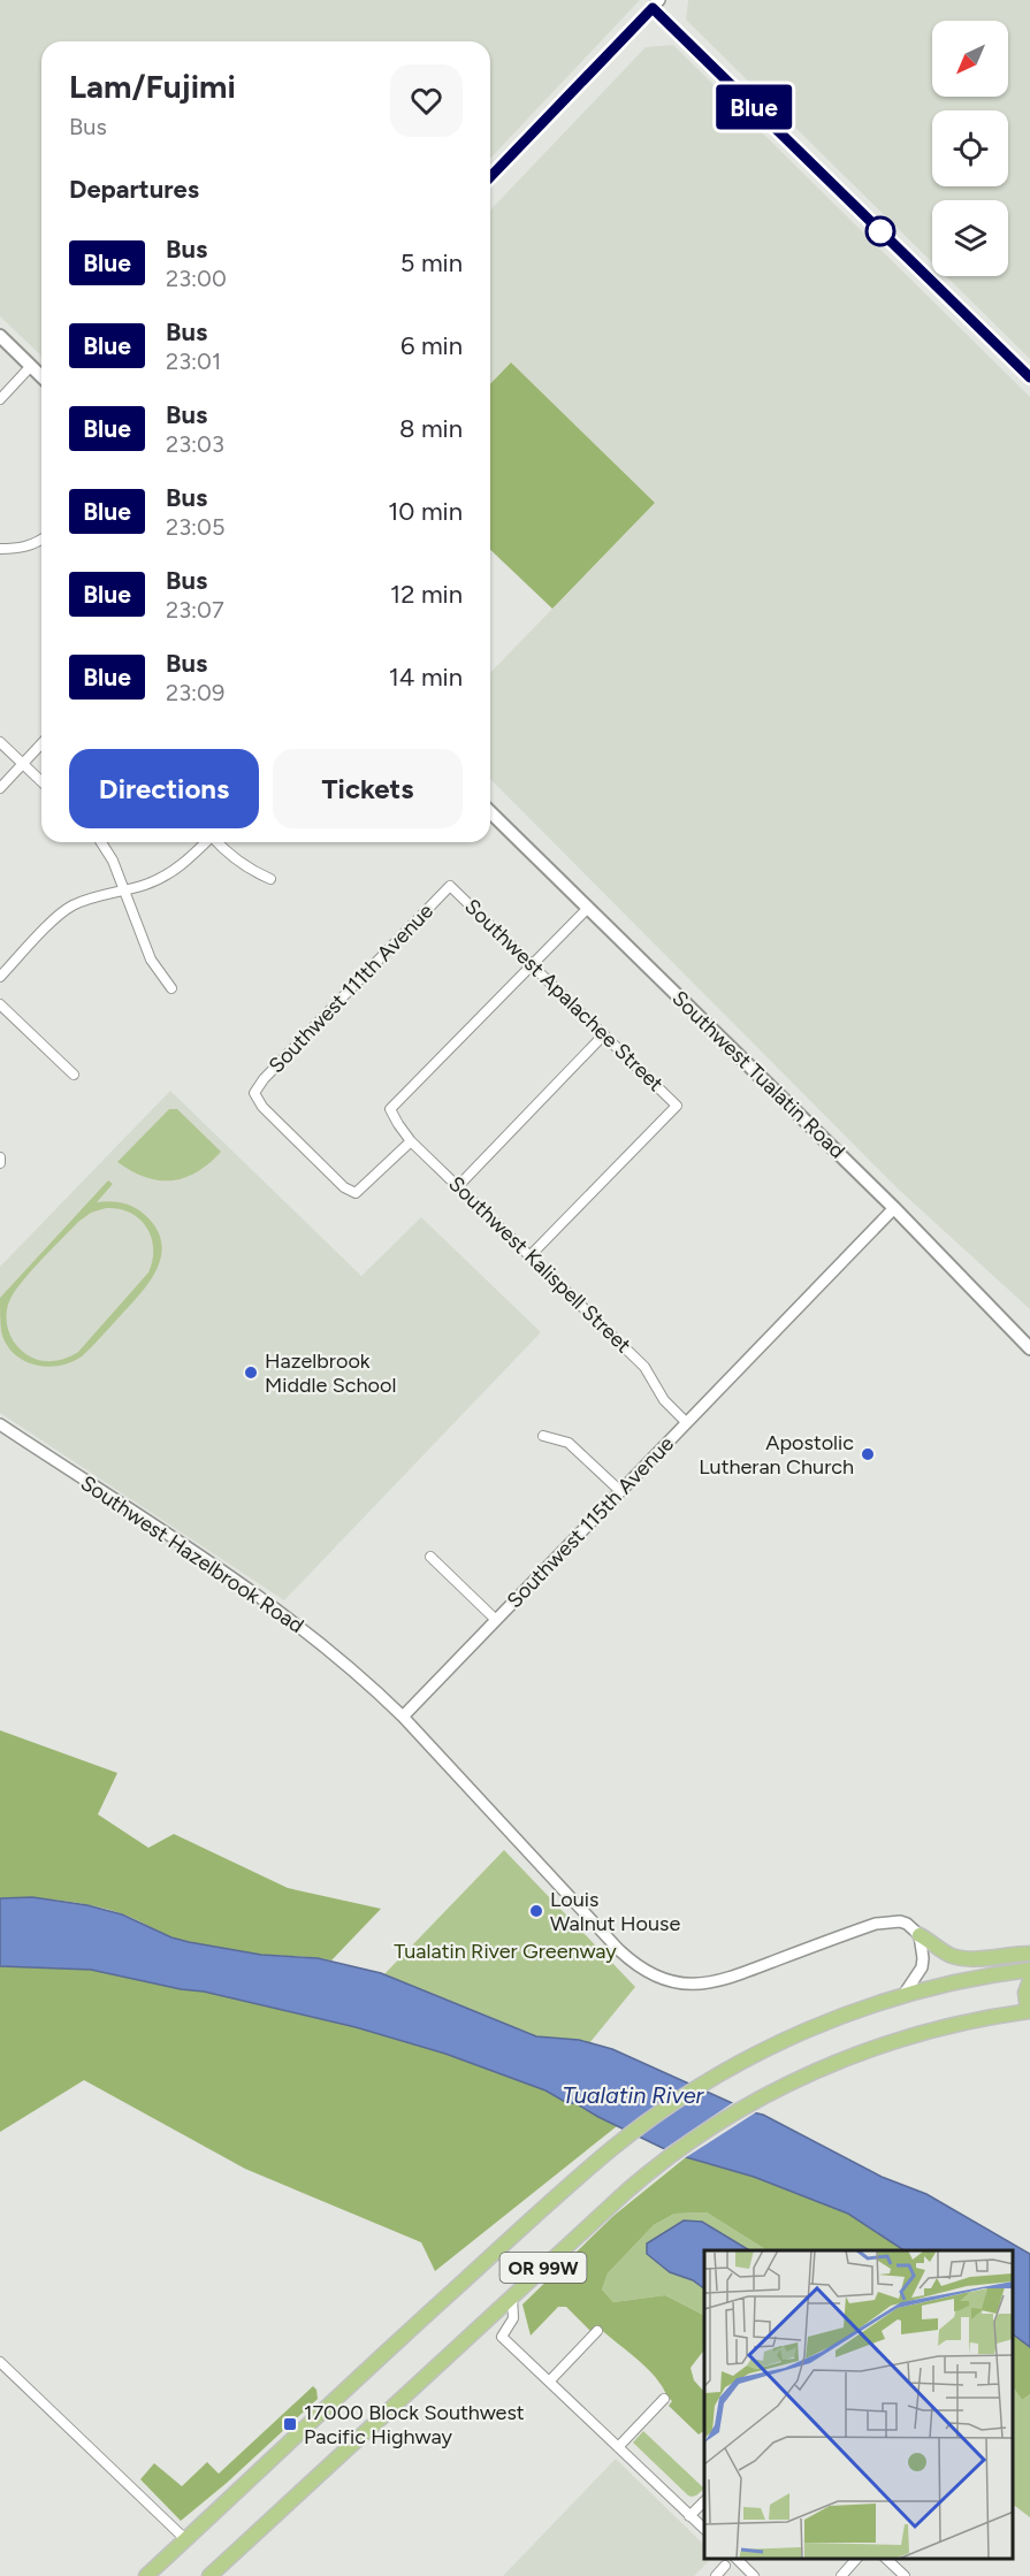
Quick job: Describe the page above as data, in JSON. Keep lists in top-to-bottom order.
{
  "streets": {
    "highway": ["OR 99W"],
    "main road": ["Southwest Tualatin Road"],
    "street": [
      "Southwest 111th Avenue",
      "Southwest Apalachee Street",
      "Southwest Kalispell Street",
      "Southwest 115th Avenue",
      "Southwest Hazelbrook Road"
    ]
  },
  "crossings": [
    ["Southwest 111th Avenue", "Southwest Apalachee Street"],
    ["Southwest 111th Avenue", "Southwest Kalispell Street"],
    ["Southwest Apalachee Street", "Southwest Kalispell Street"],
    ["Southwest Tualatin Road", "Southwest 115th Avenue"],
    ["Southwest Kalispell Street", "Southwest 115th Avenue"],
    ["Southwest 115th Avenue", "Southwest Hazelbrook Road"]
  ],
  "water": ["Tualatin River"],
  "parks": ["Tualatin River Greenway"],
  "places": {
    "other": ["Hazelbrook Middle School", "Apostolic Lutheran Church", "Louis Walnut House"],
    "transit": ["17000 Block Southwest Pacific Highway"]
  },
  "lines": ["bus line Blue"],
  "north": "bottom left",
  "page": {
    "on_map": "Blue",
    "heading": [
      ["Lam/Fujimi", "Bus"],
      "Departures"
    ],
    "list": [
      {
        "mark": "Blue",
        "name": "Bus",
        "note": "23:00",
        "value": "5 min"
      },
      {
        "mark": "Blue",
        "name": "Bus",
        "note": "23:01",
        "value": "6 min"
      },
      {
        "mark": "Blue",
        "name": "Bus",
        "note": "23:03",
        "value": "8 min"
      },
      {
        "mark": "Blue",
        "name": "Bus",
        "note": "23:05",
        "value": "10 min"
      },
      {
        "mark": "Blue",
        "name": "Bus",
        "note": "23:07",
        "value": "12 min"
      },
      {
        "mark": "Blue",
        "name": "Bus",
        "note": "23:09",
        "value": "14 min"
      }
    ],
    "buttons": ["Directions", "Tickets"]
  }
}
